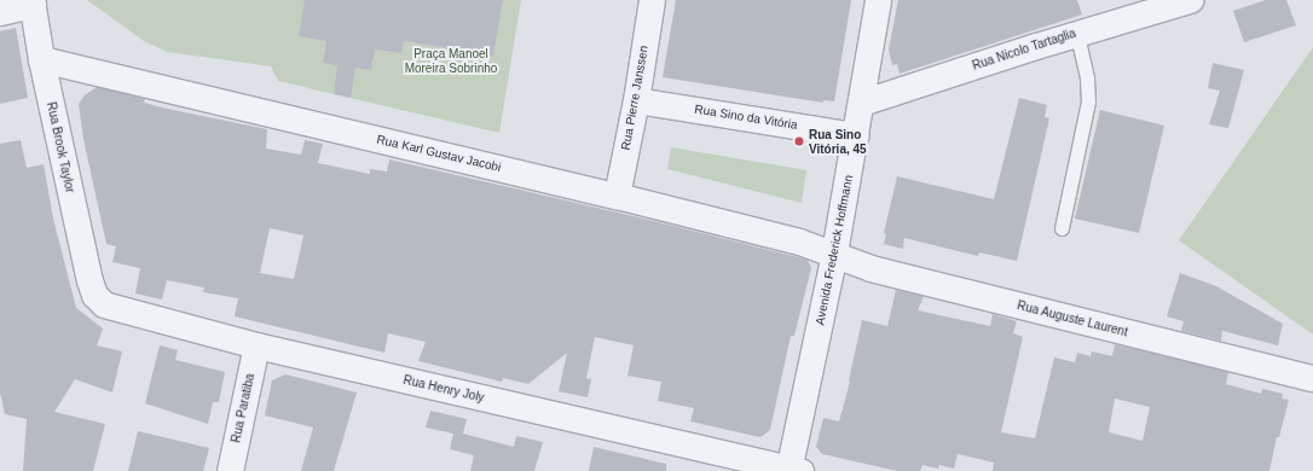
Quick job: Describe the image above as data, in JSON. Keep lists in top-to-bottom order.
{
  "streets": {
    "street": [
      "Rua Nicolo Tartaglia",
      "Rua Pierre Janssen",
      "Rua Sino da Vitória",
      "Rua Brook Taylor",
      "Rua Karl Gustav Jacobi",
      "Avenida Frederick Hoffmann",
      "Rua Auguste Laurent",
      "Rua Henry Joly",
      "Rua Paratiba"
    ]
  },
  "crossings": [
    ["Rua Nicolo Tartaglia", "Avenida Frederick Hoffmann"],
    ["Rua Pierre Janssen", "Rua Sino da Vitória"],
    ["Rua Pierre Janssen", "Rua Karl Gustav Jacobi"],
    ["Rua Sino da Vitória", "Avenida Frederick Hoffmann"],
    ["Rua Brook Taylor", "Rua Karl Gustav Jacobi"],
    ["Rua Brook Taylor", "Rua Henry Joly"],
    ["Rua Karl Gustav Jacobi", "Avenida Frederick Hoffmann"],
    ["Rua Karl Gustav Jacobi", "Rua Auguste Laurent"],
    ["Avenida Frederick Hoffmann", "Rua Auguste Laurent"],
    ["Avenida Frederick Hoffmann", "Rua Henry Joly"],
    ["Rua Henry Joly", "Rua Paratiba"]
  ],
  "parks": ["Praça Manoel Moreira Sobrinho"],
  "places": ["Rua Sino Vitória, 45"]
}
